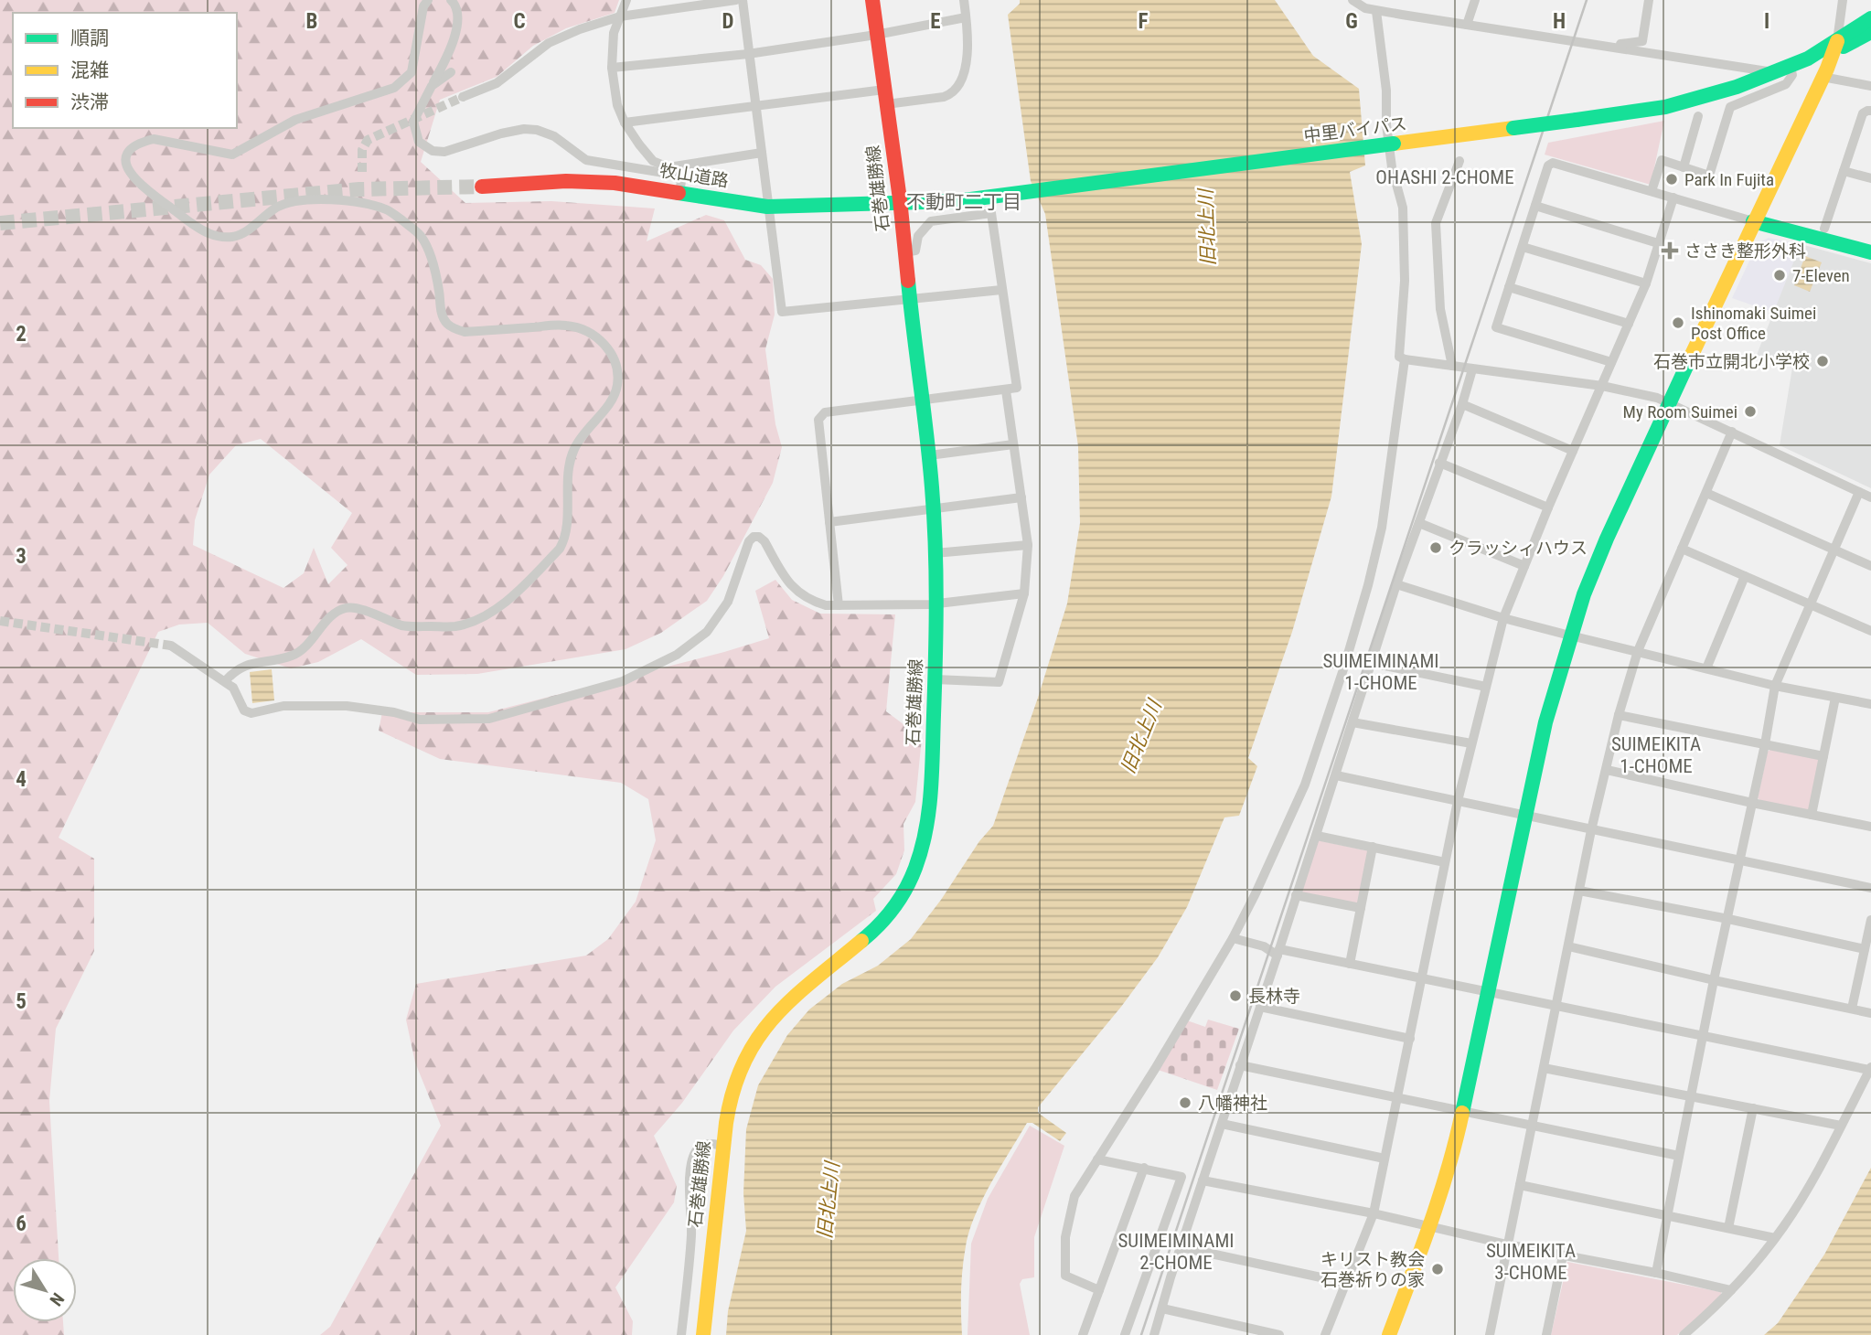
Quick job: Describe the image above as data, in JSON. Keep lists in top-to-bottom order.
{
  "streets": {
    "street": ["中里バイパス", "牧山道路", "石巻雄勝線"]
  },
  "crossings": [
    ["中里バイパス", "牧山道路"],
    ["中里バイパス", "石巻雄勝線"],
    ["牧山道路", "石巻雄勝線"]
  ],
  "districts": [
    "OHASHI 2-CHOME",
    "不動町二丁目",
    "SUIMEIMINAMI 1-CHOME",
    "SUIMEIKITA 1-CHOME",
    "SUIMEIMINAMI 2-CHOME",
    "SUIMEIKITA 3-CHOME"
  ],
  "water": ["旧北上川"],
  "places": {
    "other": [
      "Park In Fujita",
      "7-Eleven",
      "Ishinomaki Suimei Post Office",
      "石巻市立開北小学校",
      "My Room Suimei",
      "クラッシィハウス",
      "長林寺",
      "八幡神社",
      "キリスト教会 石巻祈りの家"
    ],
    "health": ["ささき整形外科"]
  },
  "legend": ["順調", "混雑", "渋滞"],
  "north": "bottom right",
  "grid": {
    "columns": [
      "B",
      "C",
      "D",
      "E",
      "F",
      "G",
      "H",
      "I"
    ],
    "rows": [
      "2",
      "3",
      "4",
      "5",
      "6"
    ]
  }
}
